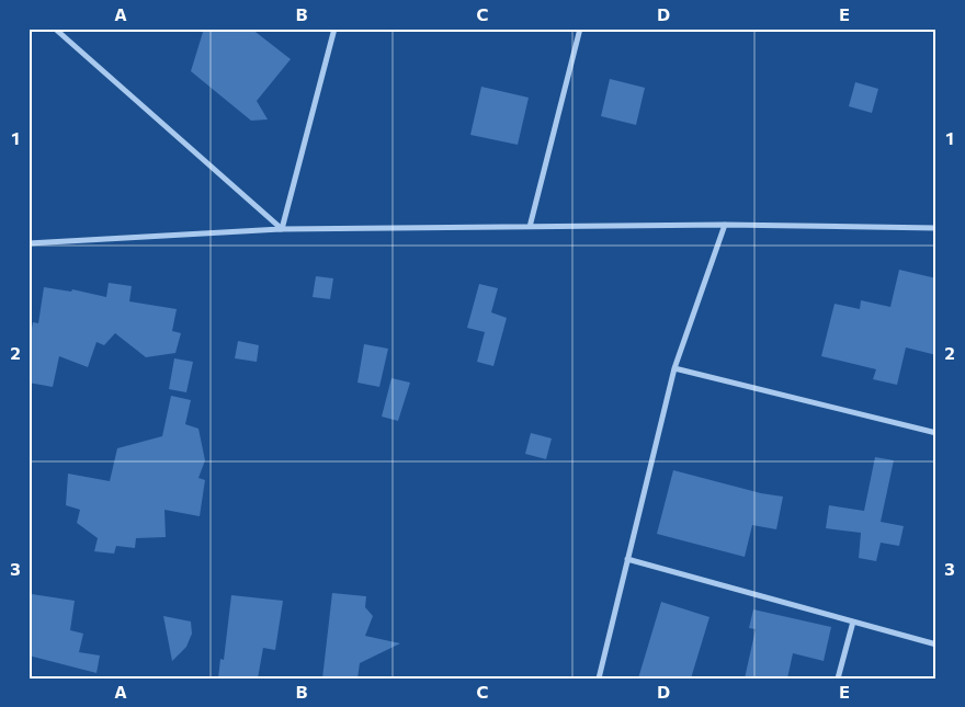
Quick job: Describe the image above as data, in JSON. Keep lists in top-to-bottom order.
{
  "grid": {
    "columns": [
      "A",
      "B",
      "C",
      "D",
      "E"
    ],
    "rows": ["1", "2", "3"]
  }
}
